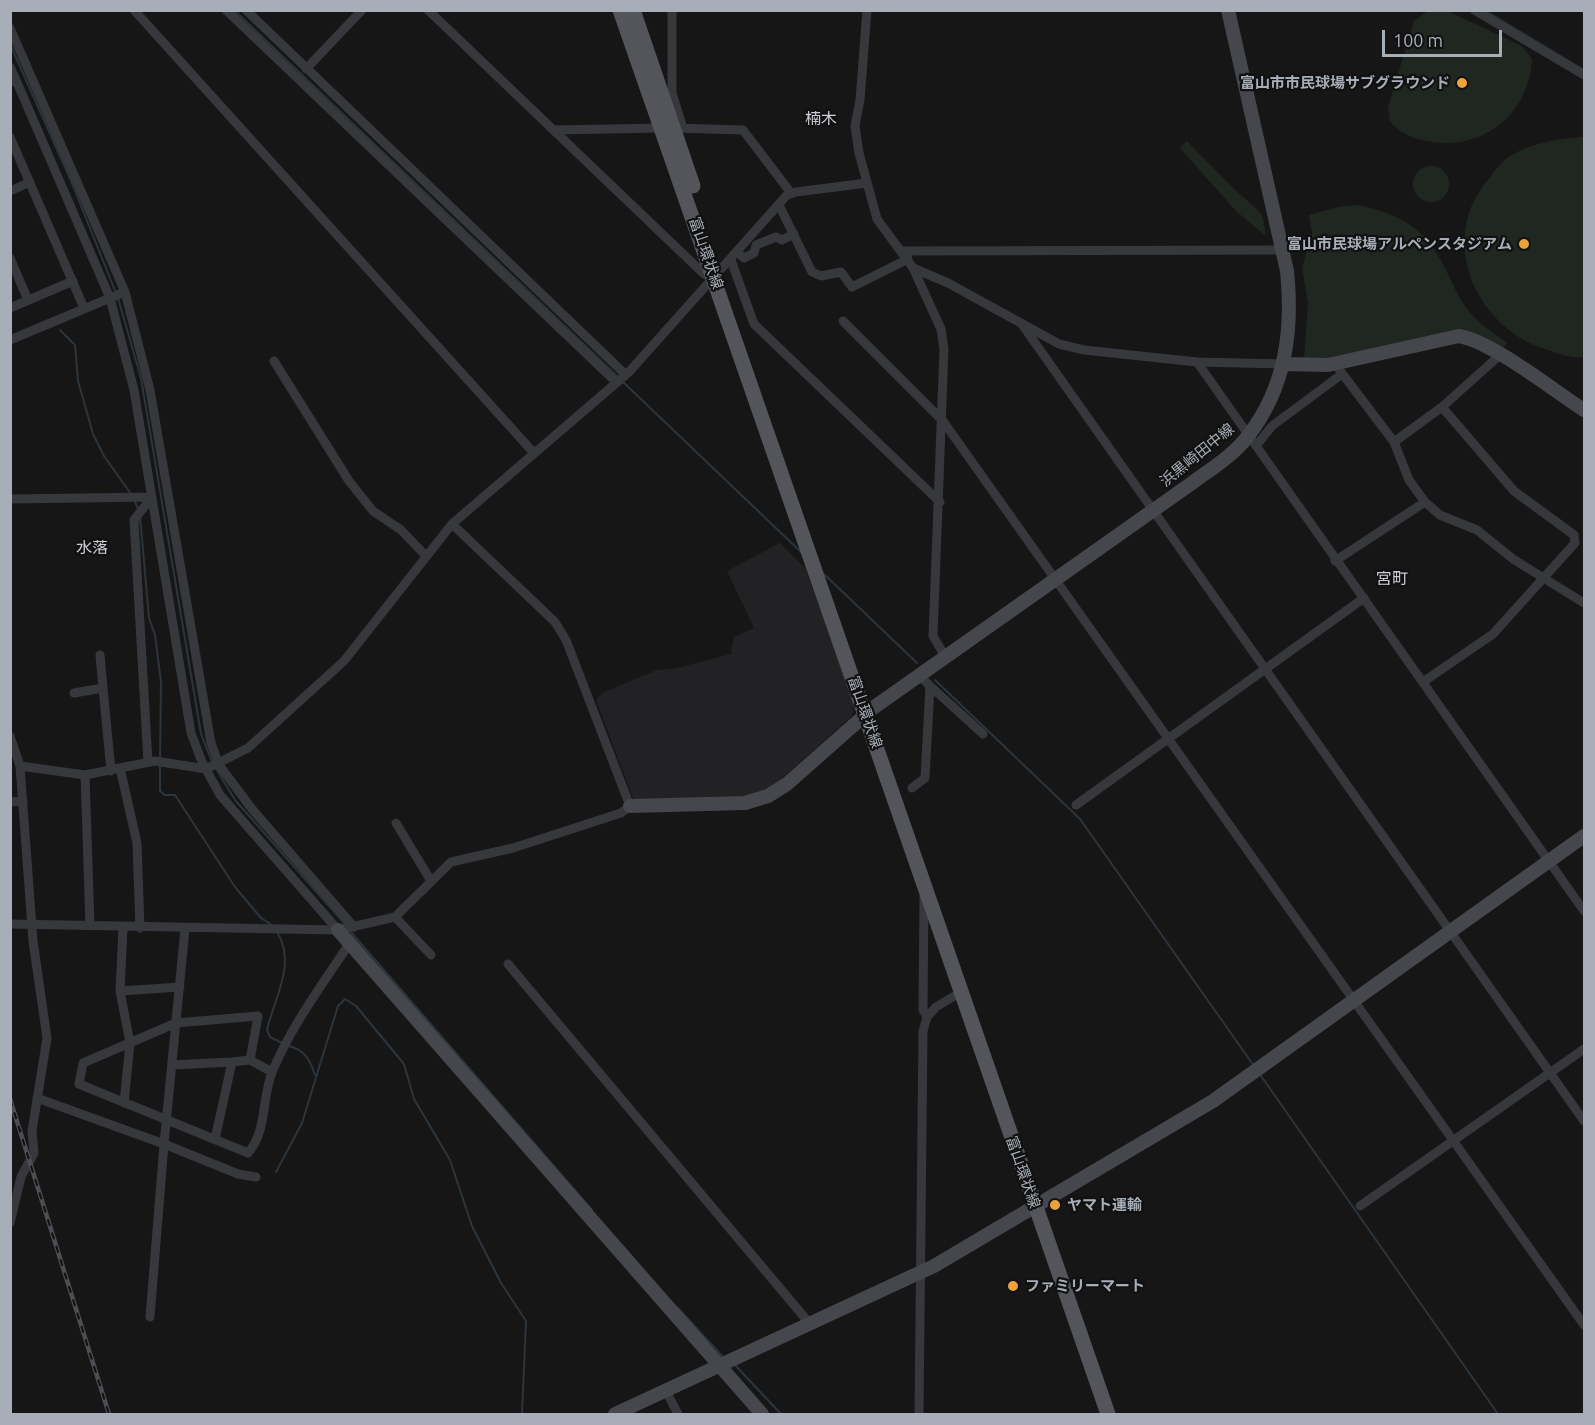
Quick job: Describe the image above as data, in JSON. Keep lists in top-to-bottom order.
{
  "streets": {
    "main road": ["富山環状線"],
    "street": ["浜黒崎田中線"]
  },
  "crossings": [
    ["富山環状線", "浜黒崎田中線"]
  ],
  "districts": ["楠木", "水落", "宮町"],
  "places": [
    "富山市市民球場サブグラウンド",
    "富山市民球場アルペンスタジアム",
    "ヤマト運輸",
    "ファミリーマート"
  ],
  "scale_bar": "100 m"
}
